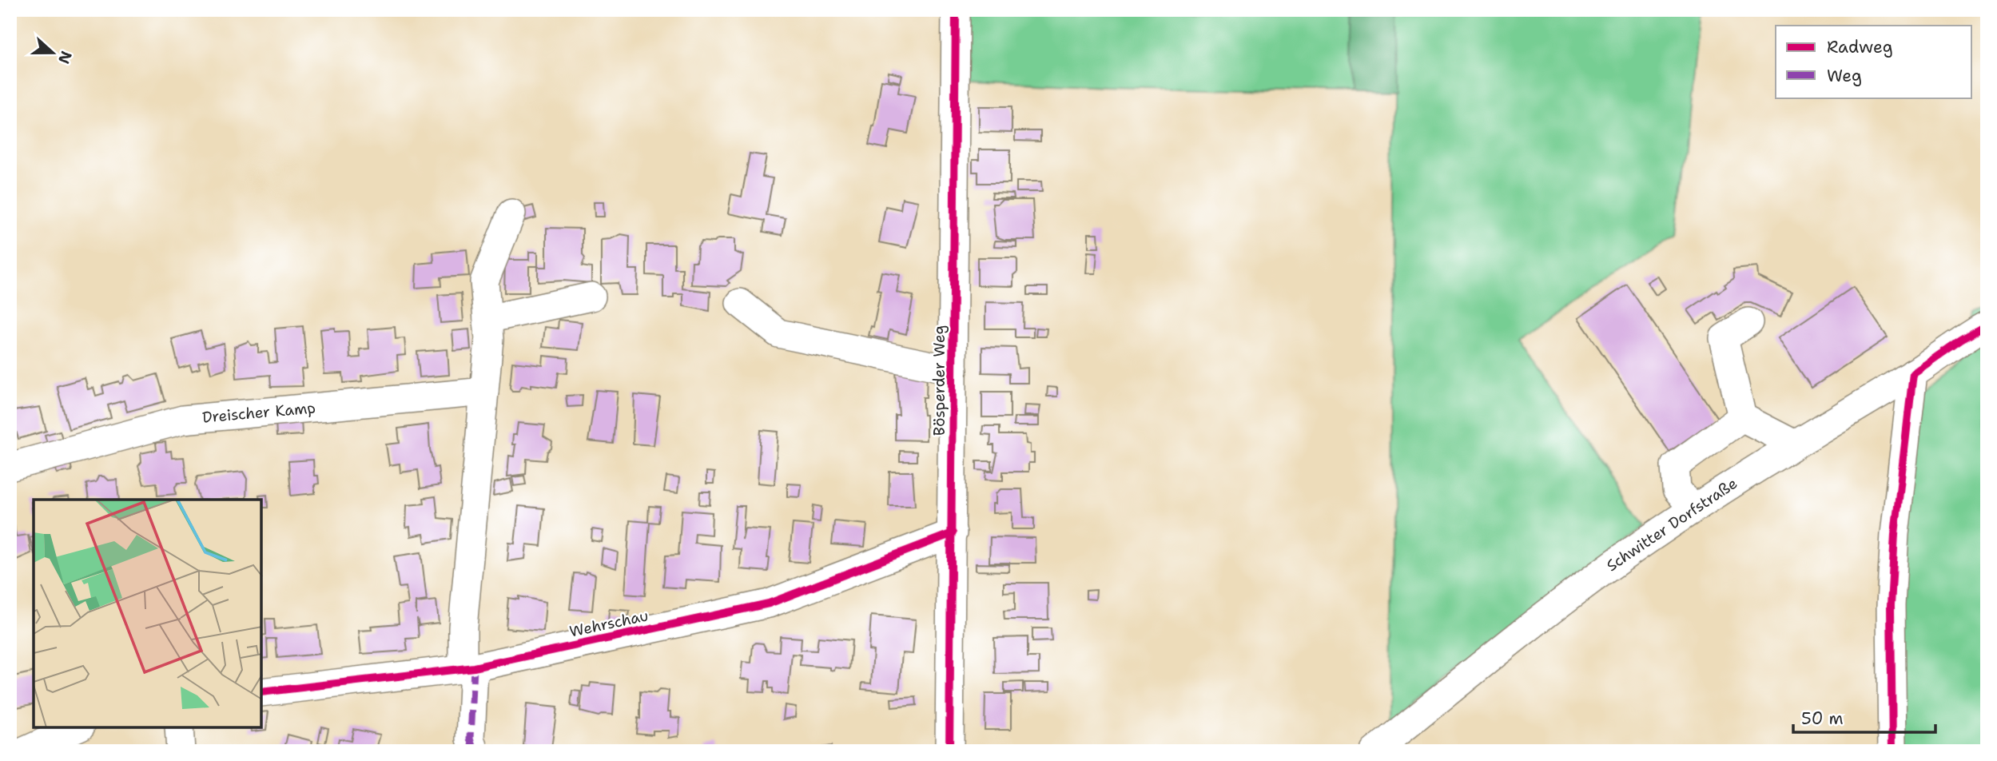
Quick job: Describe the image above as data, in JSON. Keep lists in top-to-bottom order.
{
  "streets": {
    "street": [
      "Bösperder Weg",
      "Dreischer Kamp",
      "Schwitter Dorfstraße",
      "Wehrschau"
    ]
  },
  "crossings": [
    ["Bösperder Weg", "Wehrschau"]
  ],
  "legend": ["Radweg", "Weg"],
  "scale_bar": "50 m",
  "north": "right"
}
